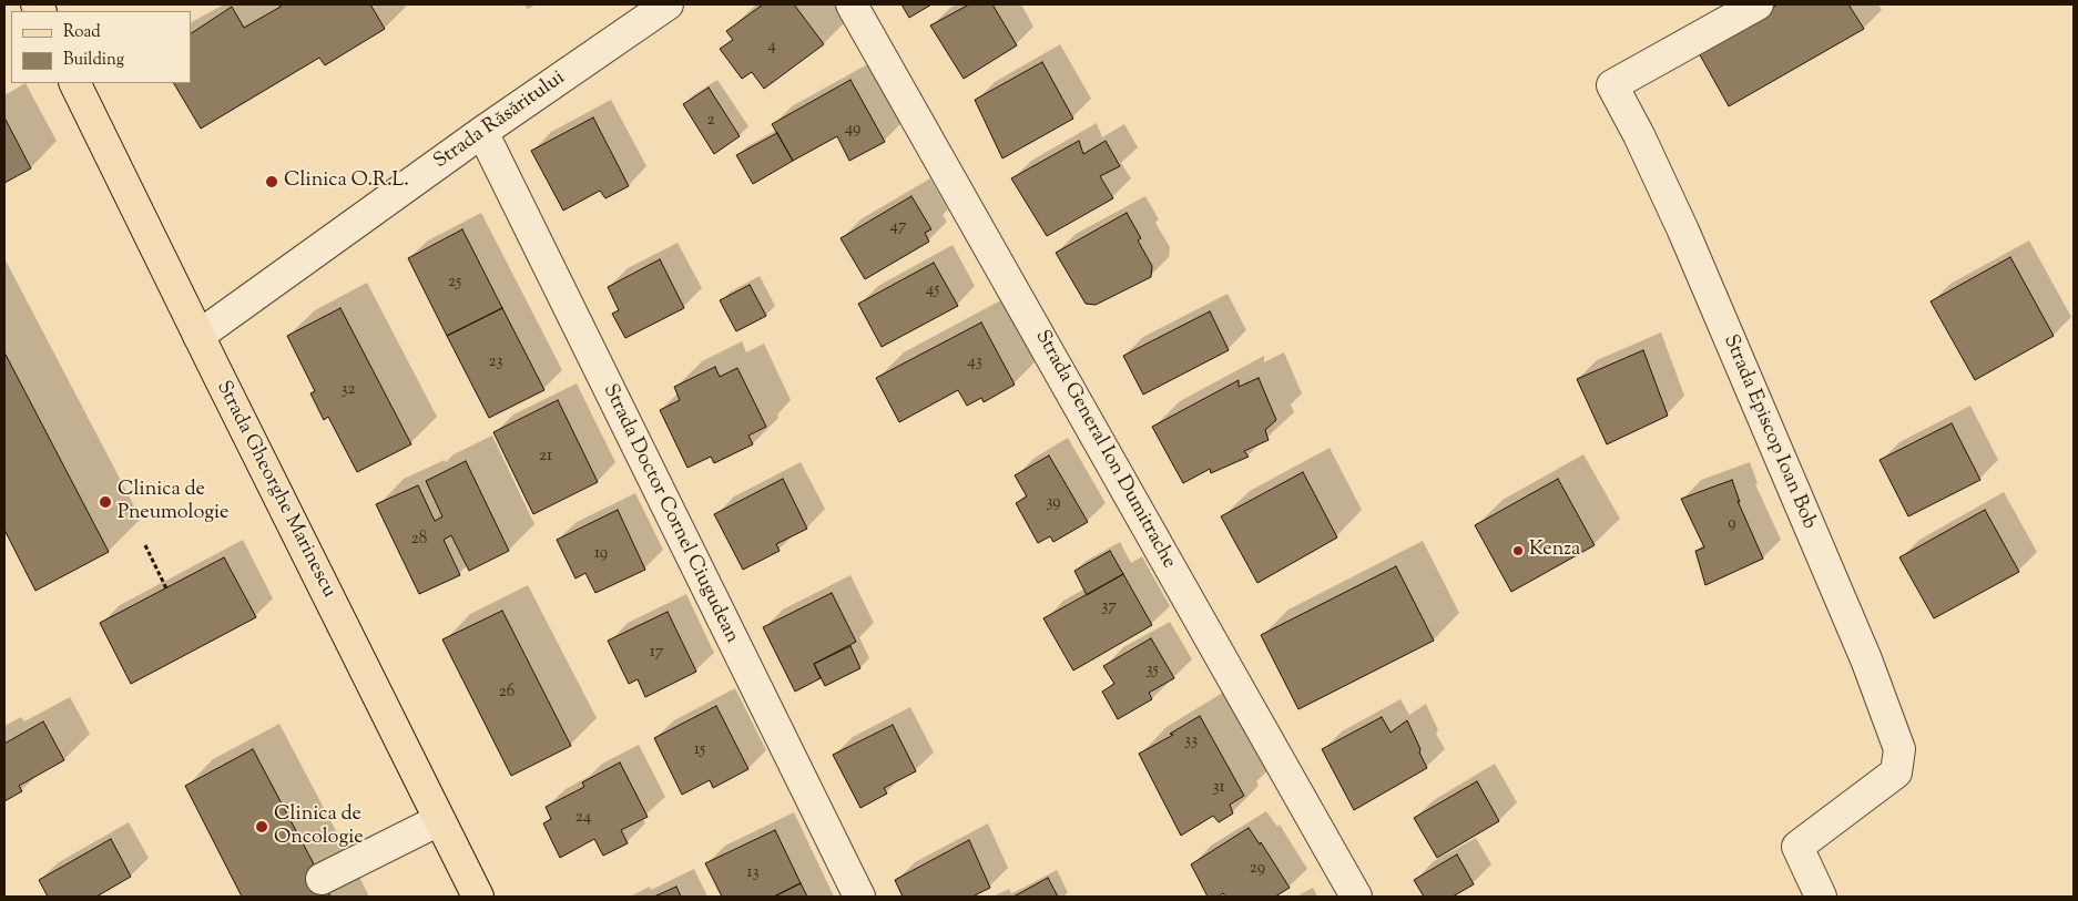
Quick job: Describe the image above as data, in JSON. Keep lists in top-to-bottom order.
{
  "streets": {
    "main road": ["Strada Gheorghe Marinescu"],
    "street": [
      "Strada Răsăritului",
      "Strada Episcop Ioan Bob",
      "Strada General Ion Dumitrache",
      "Strada Doctor Cornel Ciugudean"
    ]
  },
  "crossings": [
    ["Strada Răsăritului", "Strada Gheorghe Marinescu"],
    ["Strada Răsăritului", "Strada Doctor Cornel Ciugudean"]
  ],
  "places": [
    "Clinica O.R.L.",
    "Clinica de Pneumologie",
    "Kenza",
    "Clinica de Oncologie"
  ],
  "house_numbers": [
    "4",
    "2",
    "49",
    "47",
    "25",
    "45",
    "23",
    "43",
    "32",
    "21",
    "39",
    "9",
    "28",
    "19",
    "37",
    "17",
    "35",
    "26",
    "33",
    "15",
    "31",
    "24",
    "29",
    "13"
  ],
  "legend": ["Road", "Building"]
}
